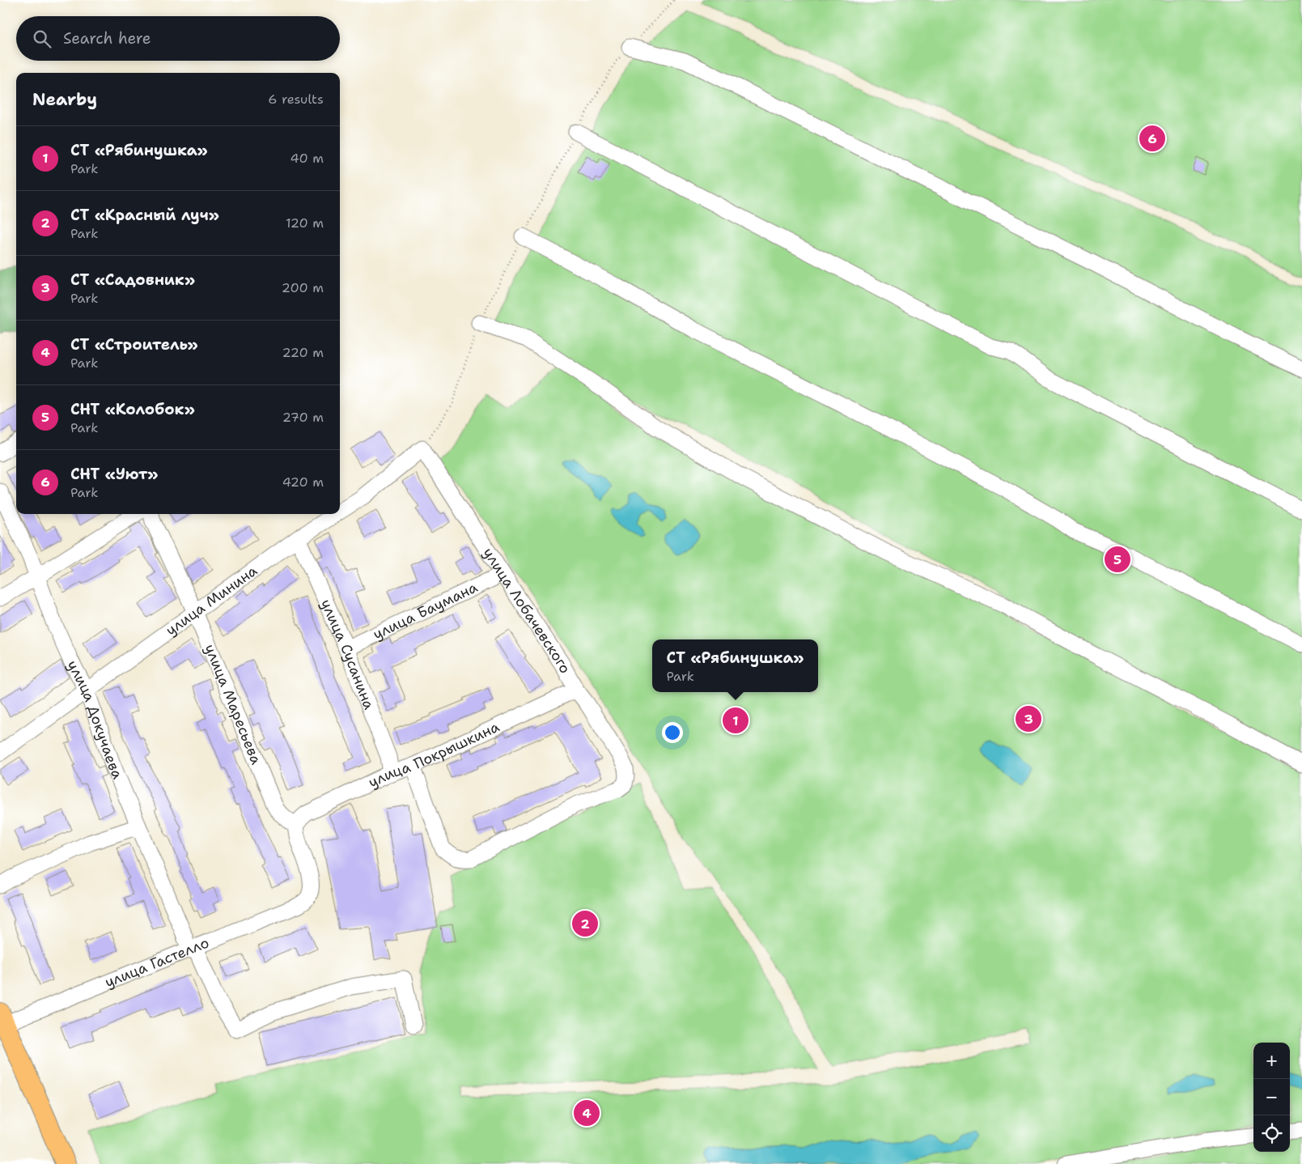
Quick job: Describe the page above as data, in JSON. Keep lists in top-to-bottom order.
{
  "streets": {
    "street": [
      "улица Минина",
      "улица Баумана",
      "улица Лобачевского",
      "улица Сусанина",
      "улица Маресьева",
      "улица Докучаева",
      "улица Покрышкина",
      "улица Гастелло"
    ]
  },
  "crossings": [
    ["улица Минина", "улица Лобачевского"],
    ["улица Минина", "улица Сусанина"],
    ["улица Минина", "улица Маресьева"],
    ["улица Минина", "улица Докучаева"],
    ["улица Баумана", "улица Лобачевского"],
    ["улица Баумана", "улица Сусанина"],
    ["улица Лобачевского", "улица Покрышкина"],
    ["улица Сусанина", "улица Покрышкина"],
    ["улица Маресьева", "улица Покрышкина"],
    ["улица Маресьева", "улица Гастелло"],
    ["улица Докучаева", "улица Гастелло"],
    ["улица Покрышкина", "улица Гастелло"]
  ],
  "page": {
    "search": "Search here",
    "heading": ["Nearby", "6 results"],
    "pins": [
      "6",
      "5",
      "3",
      "1",
      "2",
      "4"
    ],
    "list": [
      {
        "mark": "1",
        "name": "СТ «Рябинушка»",
        "note": "Park",
        "value": "40 m"
      },
      {
        "mark": "2",
        "name": "СТ «Красный луч»",
        "note": "Park",
        "value": "120 m"
      },
      {
        "mark": "3",
        "name": "СТ «Садовник»",
        "note": "Park",
        "value": "200 m"
      },
      {
        "mark": "4",
        "name": "СТ «Строитель»",
        "note": "Park",
        "value": "220 m"
      },
      {
        "mark": "5",
        "name": "СНТ «Колобок»",
        "note": "Park",
        "value": "270 m"
      },
      {
        "mark": "6",
        "name": "СНТ «Уют»",
        "note": "Park",
        "value": "420 m"
      }
    ],
    "popup": ["СТ «Рябинушка»", "Park"],
    "map_buttons": ["+", "−"]
  }
}
